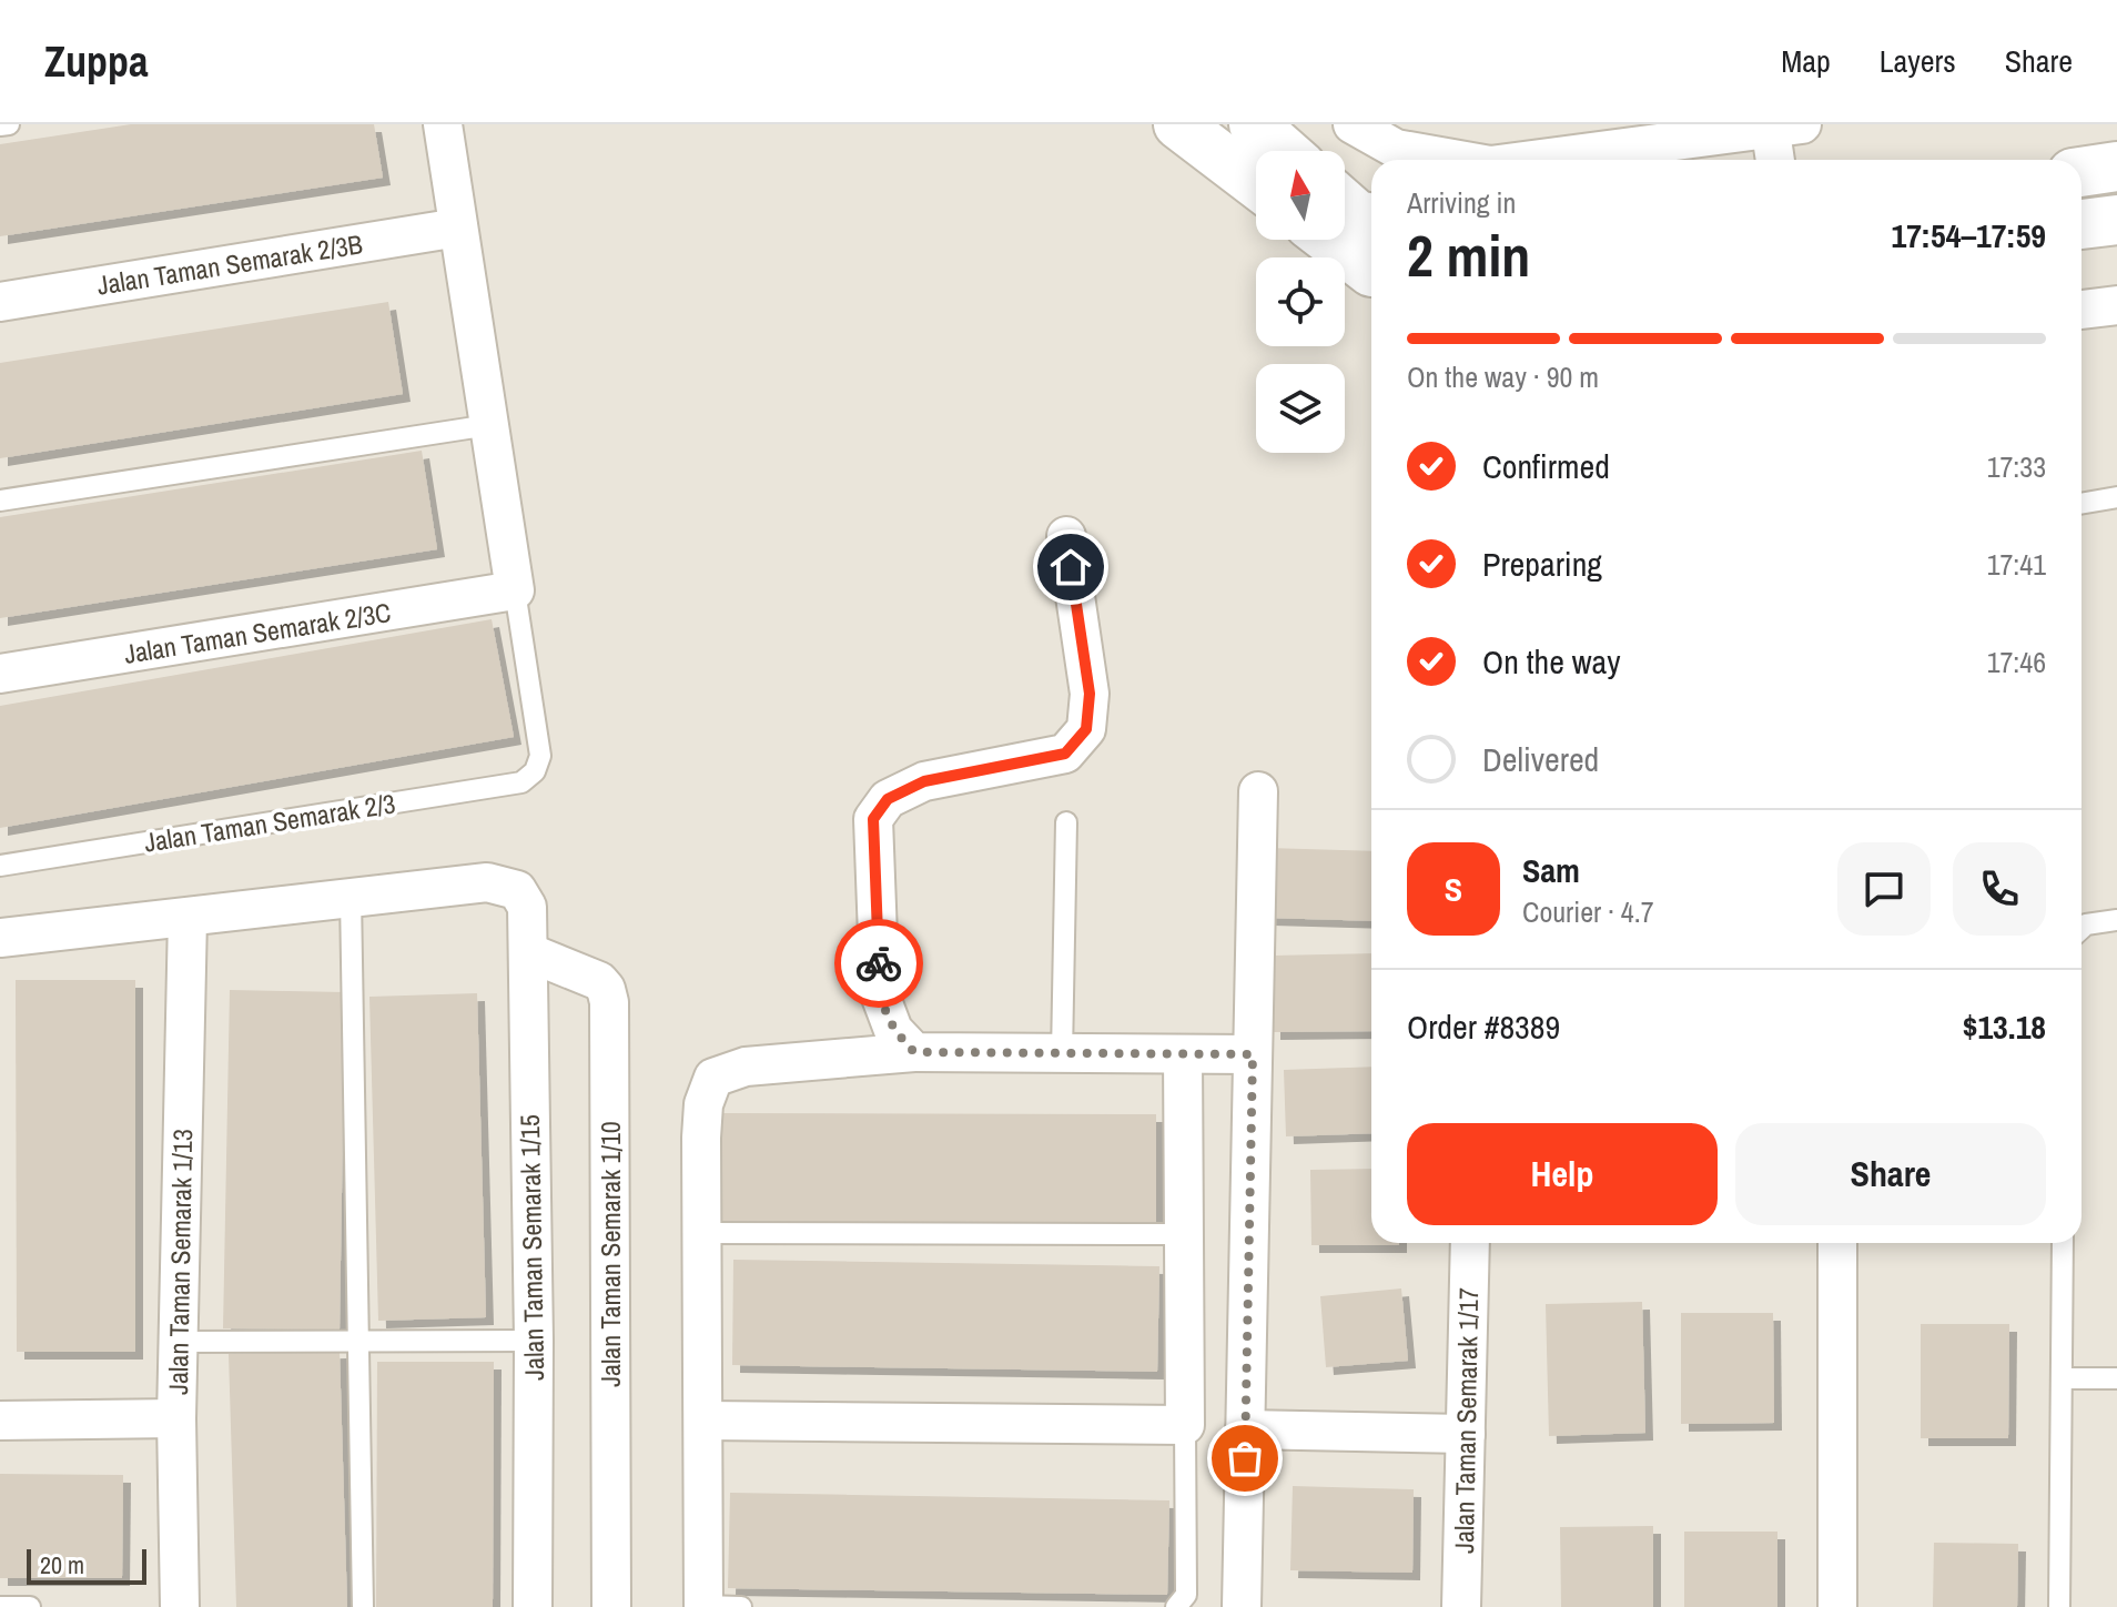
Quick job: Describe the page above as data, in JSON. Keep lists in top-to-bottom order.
{
  "streets": {
    "street": [
      "Jalan Taman Semarak 2/3B",
      "Jalan Taman Semarak 2/3C",
      "Jalan Taman Semarak 1/15",
      "Jalan Taman Semarak 1/10",
      "Jalan Taman Semarak 1/13",
      "Jalan Taman Semarak 1/17"
    ],
    "lane": ["Jalan Taman Semarak 2/3"]
  },
  "crossings": [
    ["Jalan Taman Semarak 2/3C", "Jalan Taman Semarak 2/3"],
    ["Jalan Taman Semarak 1/15", "Jalan Taman Semarak 1/10"]
  ],
  "scale_bar": "20 m",
  "north": "top",
  "page": {
    "header": "Zuppa",
    "nav": ["Map", "Layers", "Share"],
    "heading": ["2 min", "Arriving in", "17:54–17:59"],
    "panel": [
      "Sam",
      "Courier · 4.7",
      "Order #8389",
      "$13.18"
    ],
    "bar": "On the way · 90 m",
    "list": [
      ["Confirmed", "17:33"],
      ["Preparing", "17:41"],
      ["On the way", "17:46"],
      "Delivered"
    ],
    "round": "S",
    "buttons": ["Help", "Share"],
    "scale": "20 m"
  }
}
